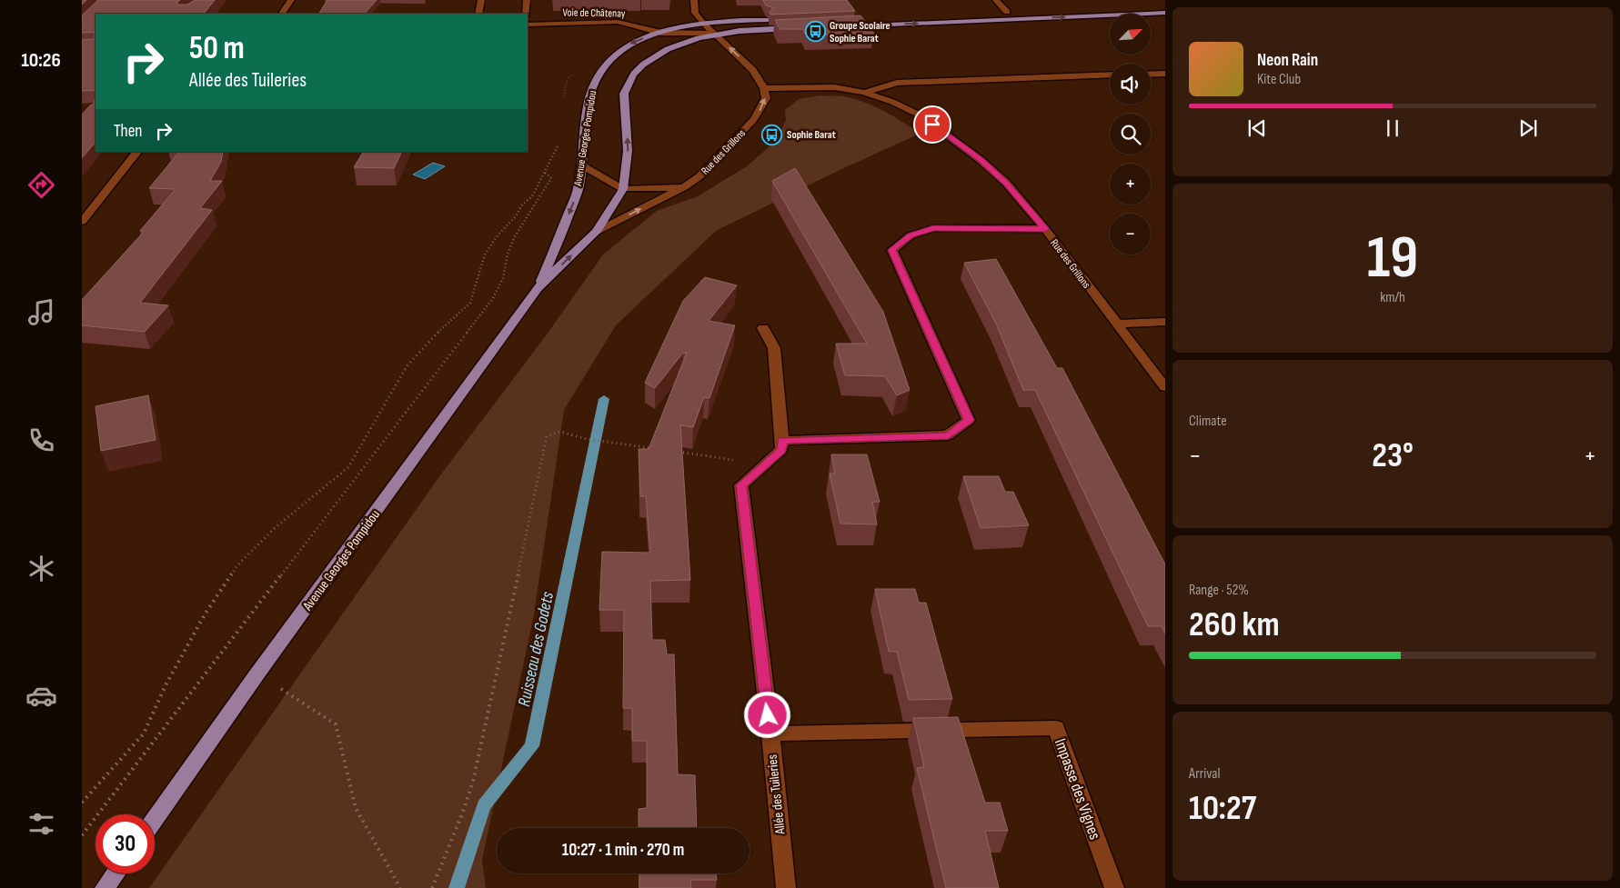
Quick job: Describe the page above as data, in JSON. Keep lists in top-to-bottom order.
{
  "streets": {
    "main road": ["Avenue Georges Pompidou"],
    "street": [
      "Voie de Châtenay",
      "Rue des Grillons",
      "Impasse des Vignes",
      "Allée des Tuileries"
    ]
  },
  "crossings": [
    ["Voie de Châtenay", "Avenue Georges Pompidou"],
    ["Avenue Georges Pompidou", "Rue des Grillons"],
    ["Impasse des Vignes", "Allée des Tuileries"]
  ],
  "water": ["Ruisseau des Godets"],
  "places": {
    "bus stop": ["Groupe Scolaire Sophie Barat", "Sophie Barat"]
  },
  "north": "top right",
  "page": {
    "tabs": "10:26",
    "map_buttons": ["+", "−"],
    "turn": ["50 m", "Allée des Tuileries"],
    "song": ["Neon Rain", "Kite Club"],
    "then": "Then",
    "tile": [
      ["19", "km/h"],
      "Climate",
      ["Range · 52%", "260 km"],
      ["Arrival", "10:27"]
    ],
    "heat": ["−", "23°", "+"],
    "limit": "30",
    "trip": "10:27 · 1 min · 270 m"
  }
}
